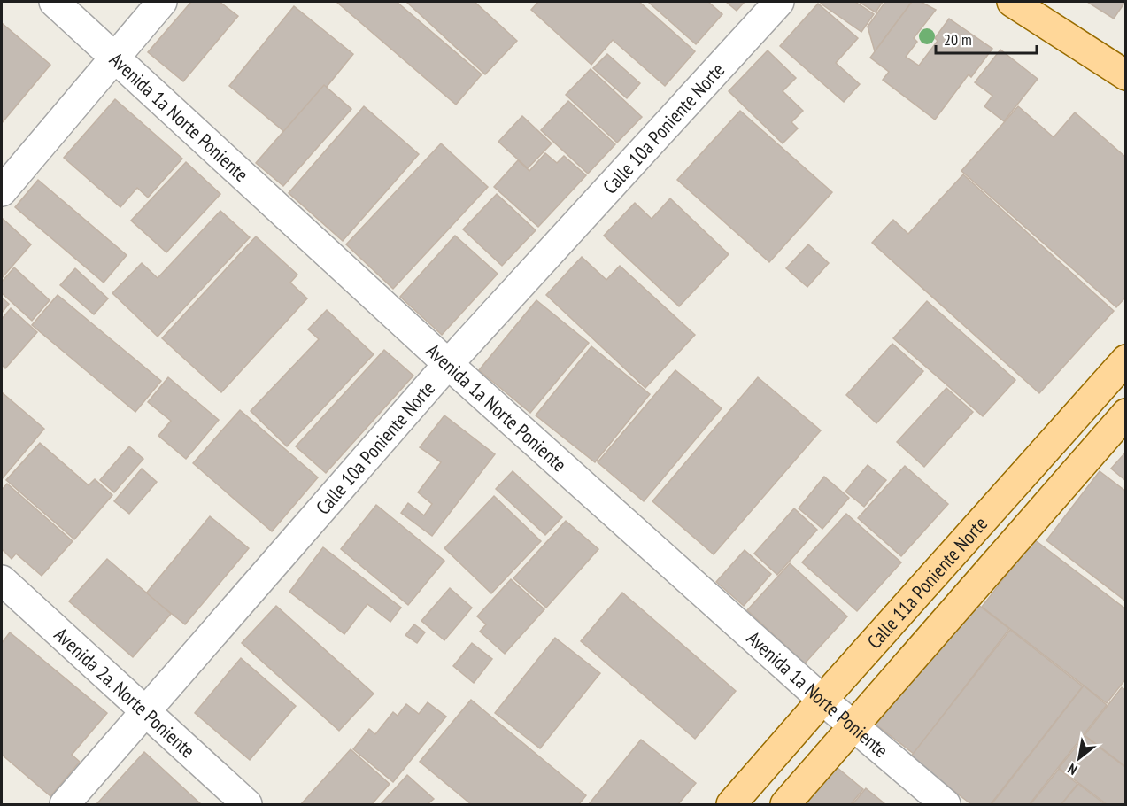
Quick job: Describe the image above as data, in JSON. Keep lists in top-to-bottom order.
{
  "streets": {
    "main road": ["Calle 11a Poniente Norte"],
    "street": ["Avenida 1a Norte Poniente", "Calle 10a Poniente Norte", "Avenida 2a. Norte Poniente"]
  },
  "crossings": [
    ["Avenida 1a Norte Poniente", "Calle 10a Poniente Norte"],
    ["Avenida 1a Norte Poniente", "Calle 11a Poniente Norte"],
    ["Calle 10a Poniente Norte", "Avenida 2a. Norte Poniente"]
  ],
  "scale_bar": "20 m",
  "north": "bottom left"
}
